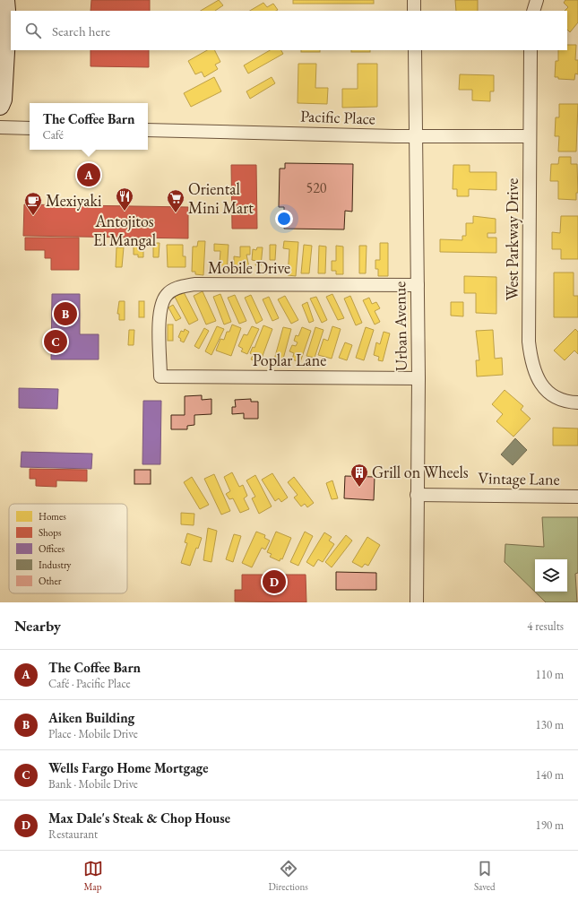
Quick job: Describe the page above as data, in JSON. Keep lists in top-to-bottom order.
{
  "streets": {
    "street": [
      "Pacific Place",
      "West Parkway Drive",
      "Mobile Drive",
      "Urban Avenue",
      "Poplar Lane",
      "Vintage Lane"
    ]
  },
  "crossings": [
    ["Pacific Place", "West Parkway Drive"],
    ["Pacific Place", "Urban Avenue"],
    ["Mobile Drive", "Urban Avenue"],
    ["Mobile Drive", "Poplar Lane"],
    ["Urban Avenue", "Poplar Lane"],
    ["Urban Avenue", "Vintage Lane"]
  ],
  "places": {
    "restaurant": ["Antojitos El Mangal"],
    "supermarket": ["Oriental Mini Mart"],
    "cafe": ["Mexiyaki"],
    "building": ["Grill on Wheels"]
  },
  "house_numbers": ["520"],
  "legend": [
    "Homes",
    "Shops",
    "Offices",
    "Industry",
    "Other"
  ],
  "page": {
    "search": "Search here",
    "popup": ["The Coffee Barn", "Café"],
    "pins": [
      "A",
      "B",
      "C",
      "D"
    ],
    "heading": ["Nearby", "4 results"],
    "list": [
      {
        "mark": "A",
        "name": "The Coffee Barn",
        "note": "Café · Pacific Place",
        "value": "110 m"
      },
      {
        "mark": "B",
        "name": "Aiken Building",
        "note": "Place · Mobile Drive",
        "value": "130 m"
      },
      {
        "mark": "C",
        "name": "Wells Fargo Home Mortgage",
        "note": "Bank · Mobile Drive",
        "value": "140 m"
      },
      {
        "mark": "D",
        "name": "Max Dale's Steak & Chop House",
        "note": "Restaurant",
        "value": "190 m"
      }
    ],
    "nav": ["Map", "Directions", "Saved"]
  }
}
